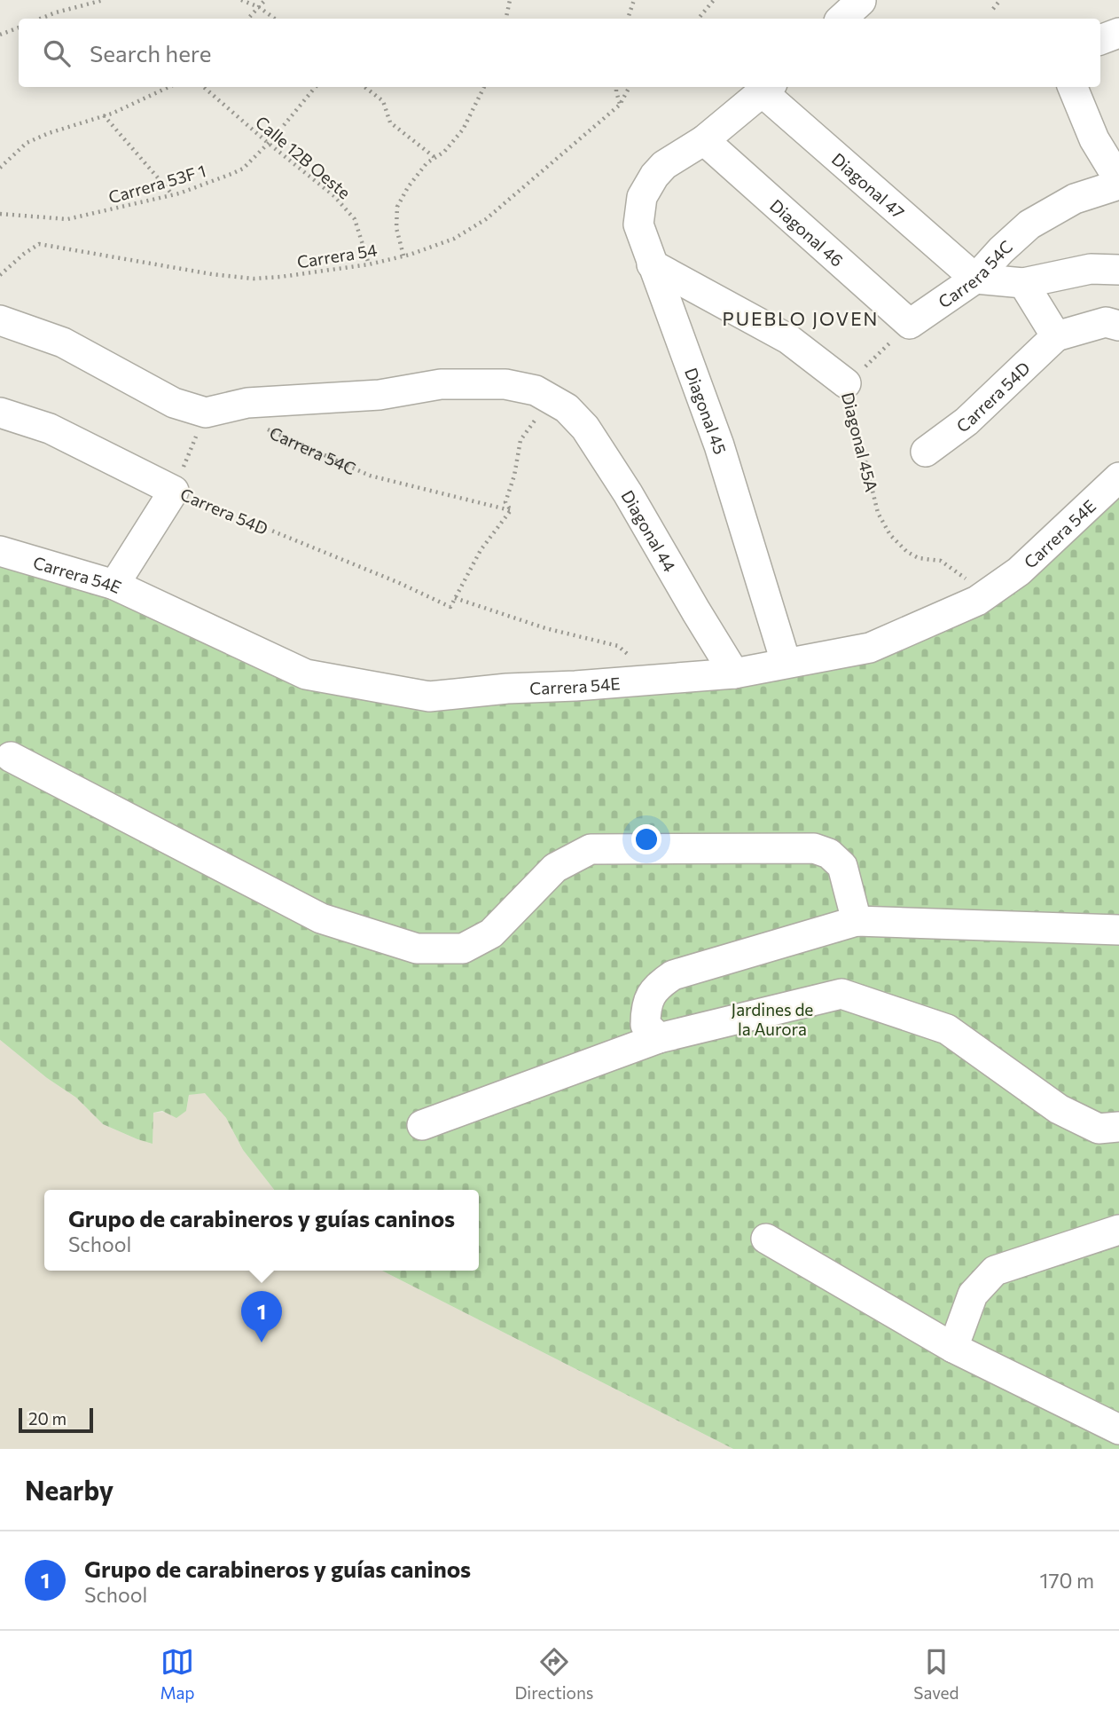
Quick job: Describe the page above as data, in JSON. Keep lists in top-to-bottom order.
{
  "streets": {
    "street": [
      "Diagonal 47",
      "Diagonal 46",
      "Carrera 54C",
      "Carrera 54D",
      "Diagonal 45",
      "Diagonal 45A",
      "Diagonal 44",
      "Carrera 54E"
    ],
    "path": ["Calle 12B Oeste", "Carrera 53F 1", "Carrera 54"]
  },
  "crossings": [
    ["Calle 12B Oeste", "Carrera 53F 1"],
    ["Calle 12B Oeste", "Carrera 54"],
    ["Diagonal 47", "Carrera 54C"],
    ["Diagonal 46", "Carrera 54C"],
    ["Diagonal 46", "Diagonal 45"],
    ["Carrera 54C", "Diagonal 44"],
    ["Diagonal 45", "Diagonal 45A"],
    ["Diagonal 45", "Carrera 54E"],
    ["Diagonal 45A", "Carrera 54E"],
    ["Diagonal 44", "Carrera 54E"]
  ],
  "districts": ["PUEBLO JOVEN"],
  "parks": ["Jardines de la Aurora"],
  "scale_bar": "20 m",
  "page": {
    "search": "Search here",
    "popup": ["Grupo de carabineros y guías caninos", "School"],
    "pins": "1",
    "scale": "20 m",
    "heading": "Nearby",
    "list": [
      {
        "mark": "1",
        "name": "Grupo de carabineros y guías caninos",
        "note": "School",
        "value": "170 m"
      }
    ],
    "nav": ["Map", "Directions", "Saved"]
  }
}
